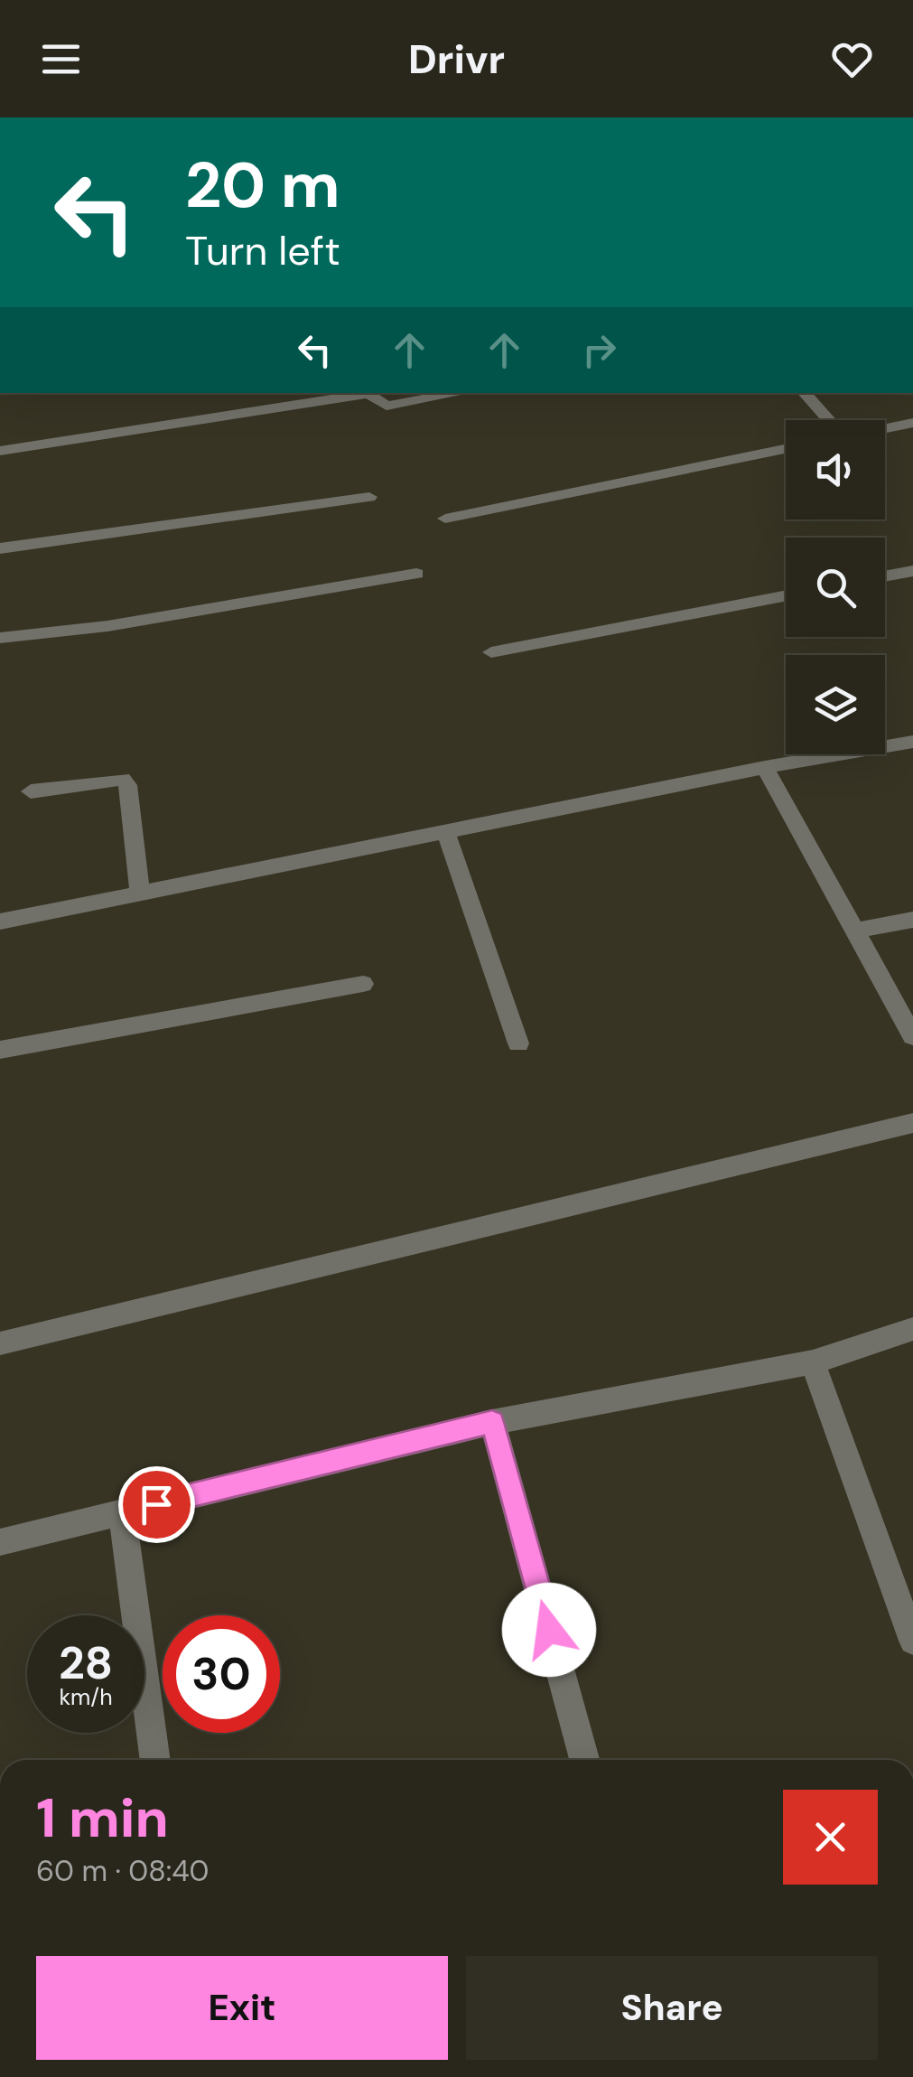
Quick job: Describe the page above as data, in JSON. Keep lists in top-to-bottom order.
{
  "page": {
    "header": "Drivr",
    "turn": ["20 m", "Turn left"],
    "speed": "28 km/h",
    "limit": "30",
    "heading": ["1 min", "60 m · 08:40"],
    "buttons": ["Exit", "Share"]
  }
}
